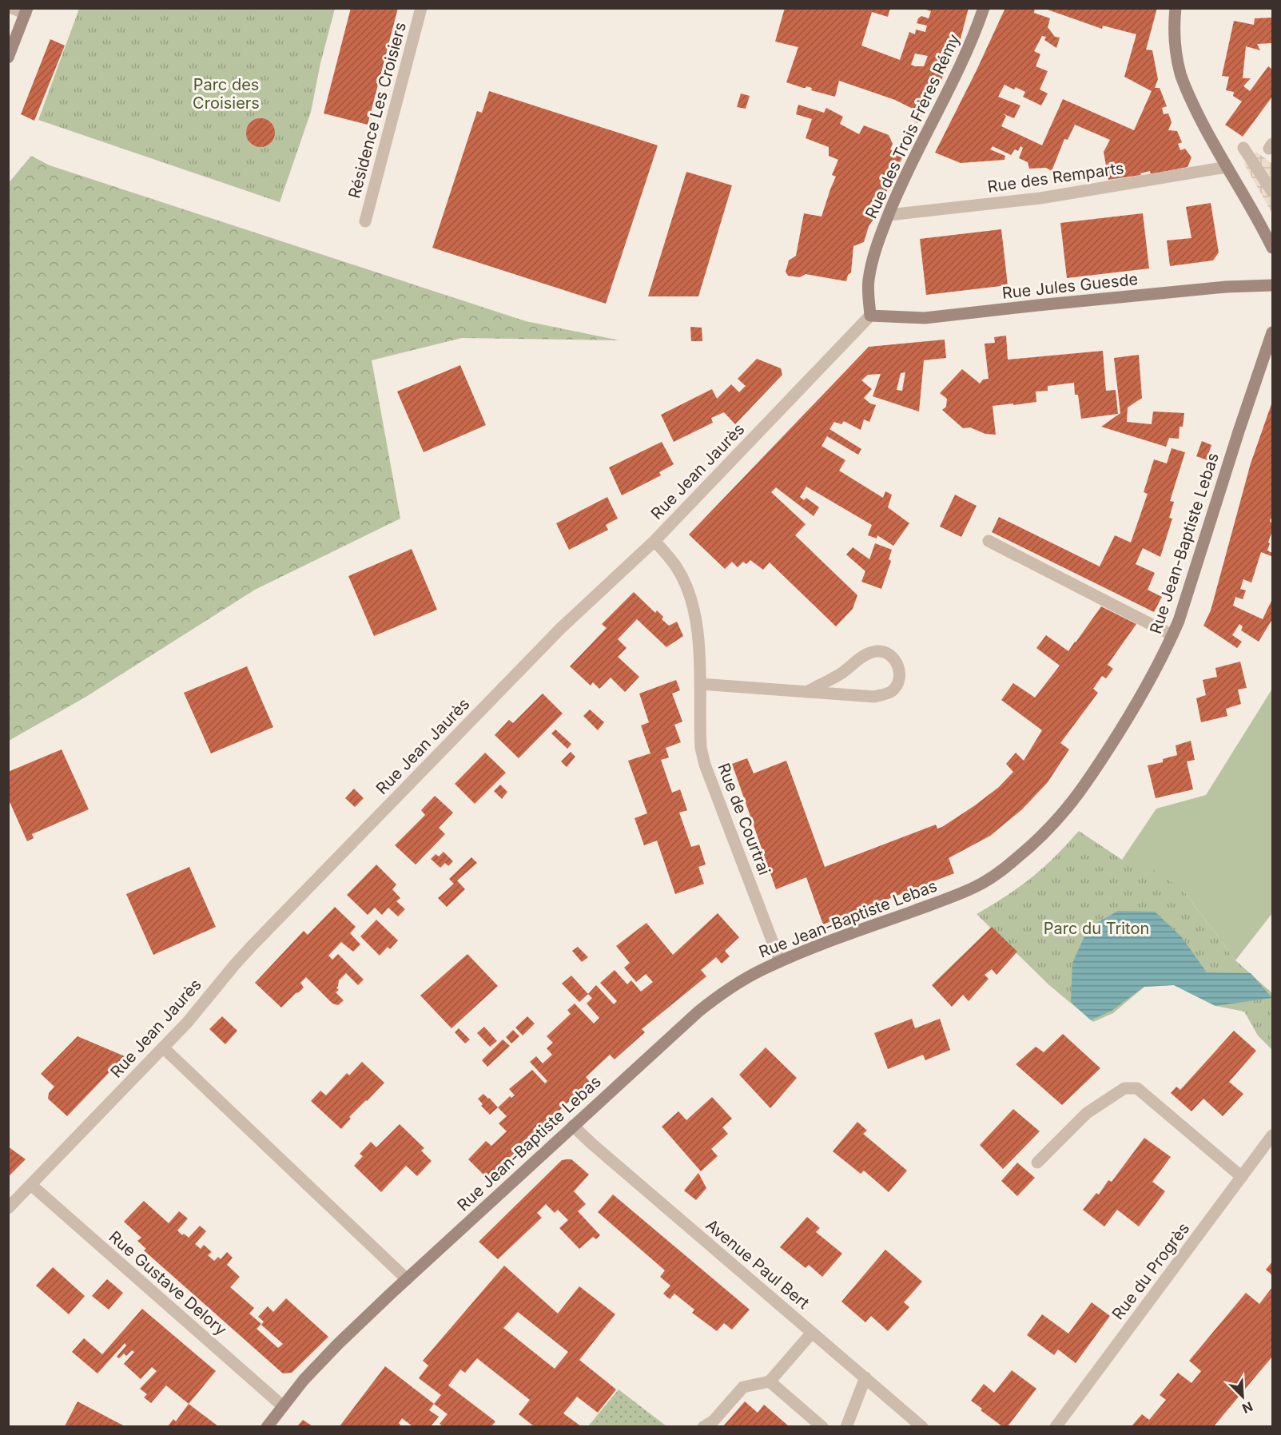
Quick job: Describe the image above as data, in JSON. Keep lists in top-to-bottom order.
{
  "streets": {
    "street": [
      "Résidence Les Croisiers",
      "Rue des Trois Frères Rémy",
      "Rue des Remparts",
      "Rue Jules Guesde",
      "Rue Jean Jaurès",
      "Rue Jean-Baptiste Lebas",
      "Rue de Courtrai",
      "Avenue Paul Bert",
      "Rue du Progrès",
      "Rue Gustave Delory"
    ]
  },
  "crossings": [
    ["Rue des Trois Frères Rémy", "Rue des Remparts"],
    ["Rue des Trois Frères Rémy", "Rue Jules Guesde"],
    ["Rue des Trois Frères Rémy", "Rue Jean Jaurès"],
    ["Rue Jules Guesde", "Rue Jean Jaurès"],
    ["Rue Jean Jaurès", "Rue de Courtrai"],
    ["Rue Jean Jaurès", "Rue Gustave Delory"],
    ["Rue Jean-Baptiste Lebas", "Rue de Courtrai"],
    ["Rue Jean-Baptiste Lebas", "Avenue Paul Bert"],
    ["Rue Jean-Baptiste Lebas", "Rue Gustave Delory"]
  ],
  "parks": ["Parc des Croisiers", "Parc du Triton"],
  "north": "bottom right"
}
